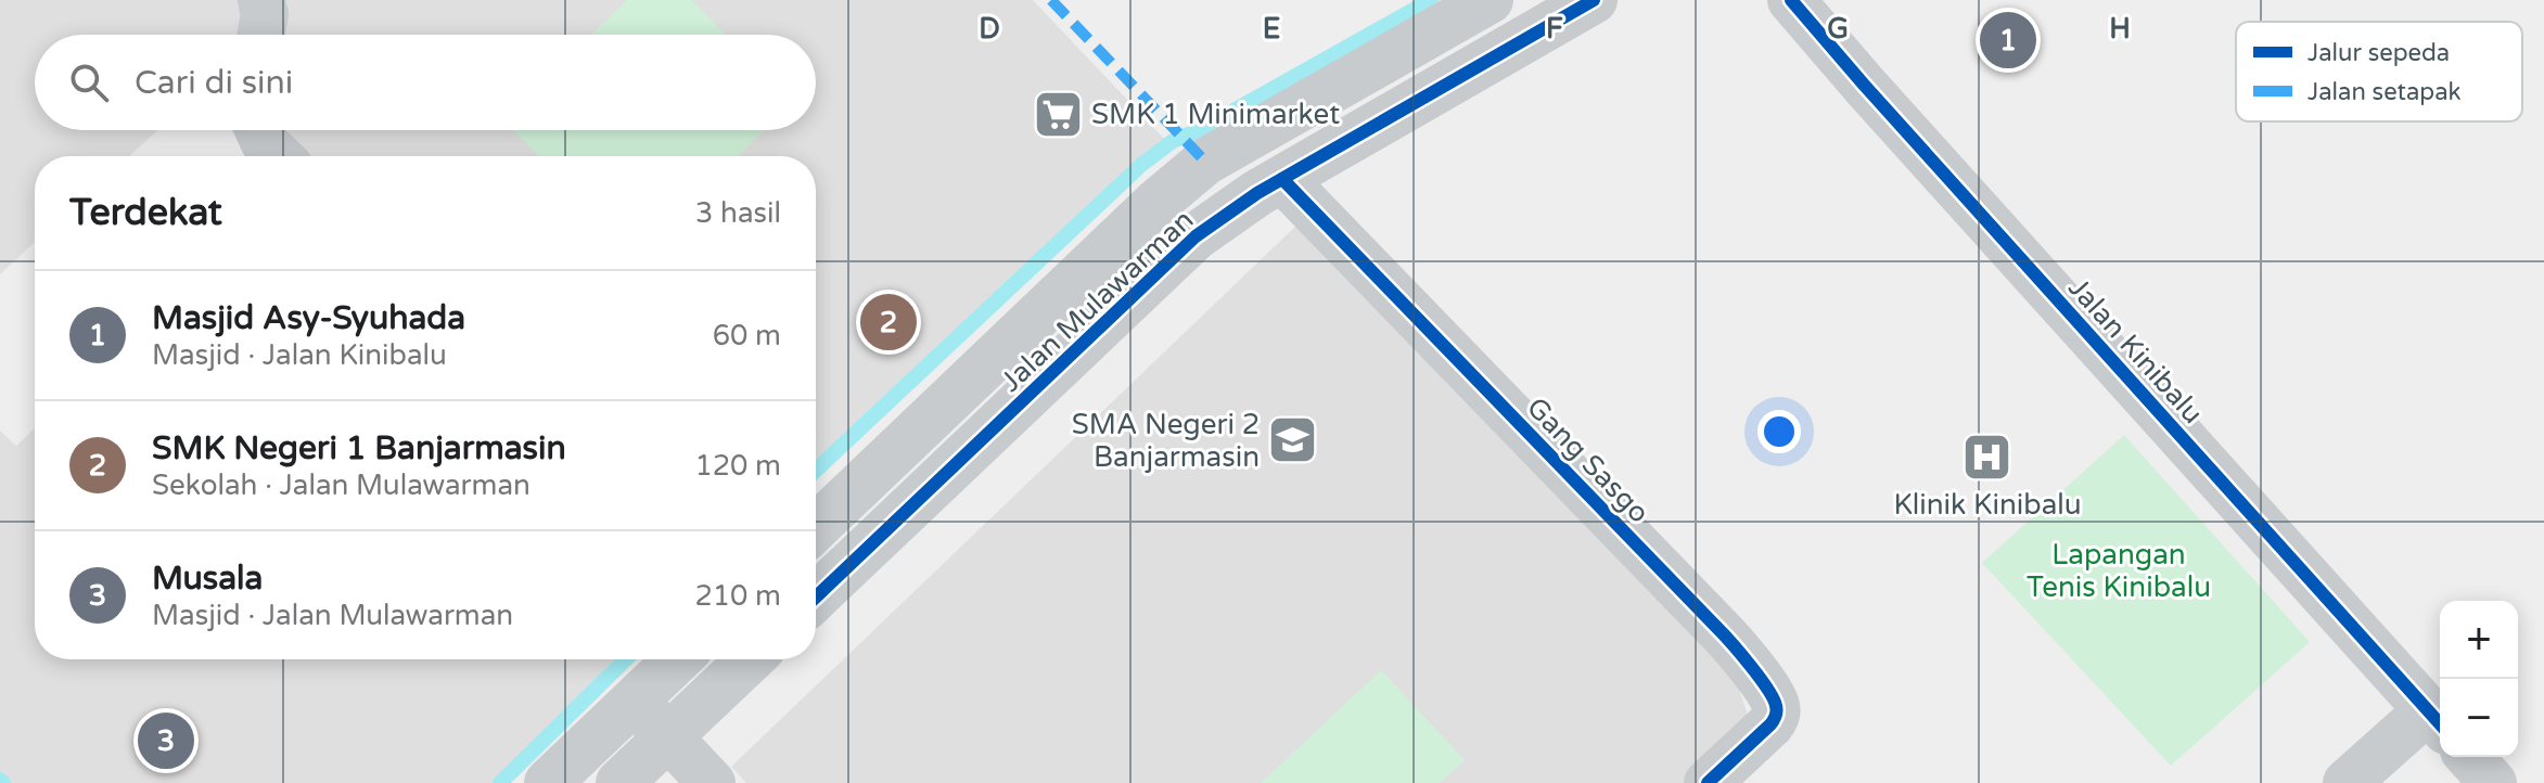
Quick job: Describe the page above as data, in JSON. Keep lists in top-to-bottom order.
{
  "streets": {
    "street": ["Jalan Mulawarman", "Jalan Kinibalu", "Gang Sasgo"]
  },
  "crossings": [
    ["Jalan Mulawarman", "Gang Sasgo"]
  ],
  "parks": ["Lapangan Tenis Kinibalu"],
  "places": {
    "supermarket": ["SMK 1 Minimarket"],
    "school or university": ["SMA Negeri 2 Banjarmasin"],
    "hospital": ["Klinik Kinibalu"]
  },
  "legend": ["Jalur sepeda", "Jalan setapak"],
  "page": {
    "pins": ["1", "2", "3"],
    "search": "Cari di sini",
    "heading": ["Terdekat", "3 hasil"],
    "list": [
      {
        "mark": "1",
        "name": "Masjid Asy-Syuhada",
        "note": "Masjid · Jalan Kinibalu",
        "value": "60 m"
      },
      {
        "mark": "2",
        "name": "SMK Negeri 1 Banjarmasin",
        "note": "Sekolah · Jalan Mulawarman",
        "value": "120 m"
      },
      {
        "mark": "3",
        "name": "Musala",
        "note": "Masjid · Jalan Mulawarman",
        "value": "210 m"
      }
    ],
    "map_buttons": ["+", "−"]
  },
  "grid": {
    "columns": [
      "D",
      "E",
      "F",
      "G",
      "H"
    ]
  }
}
